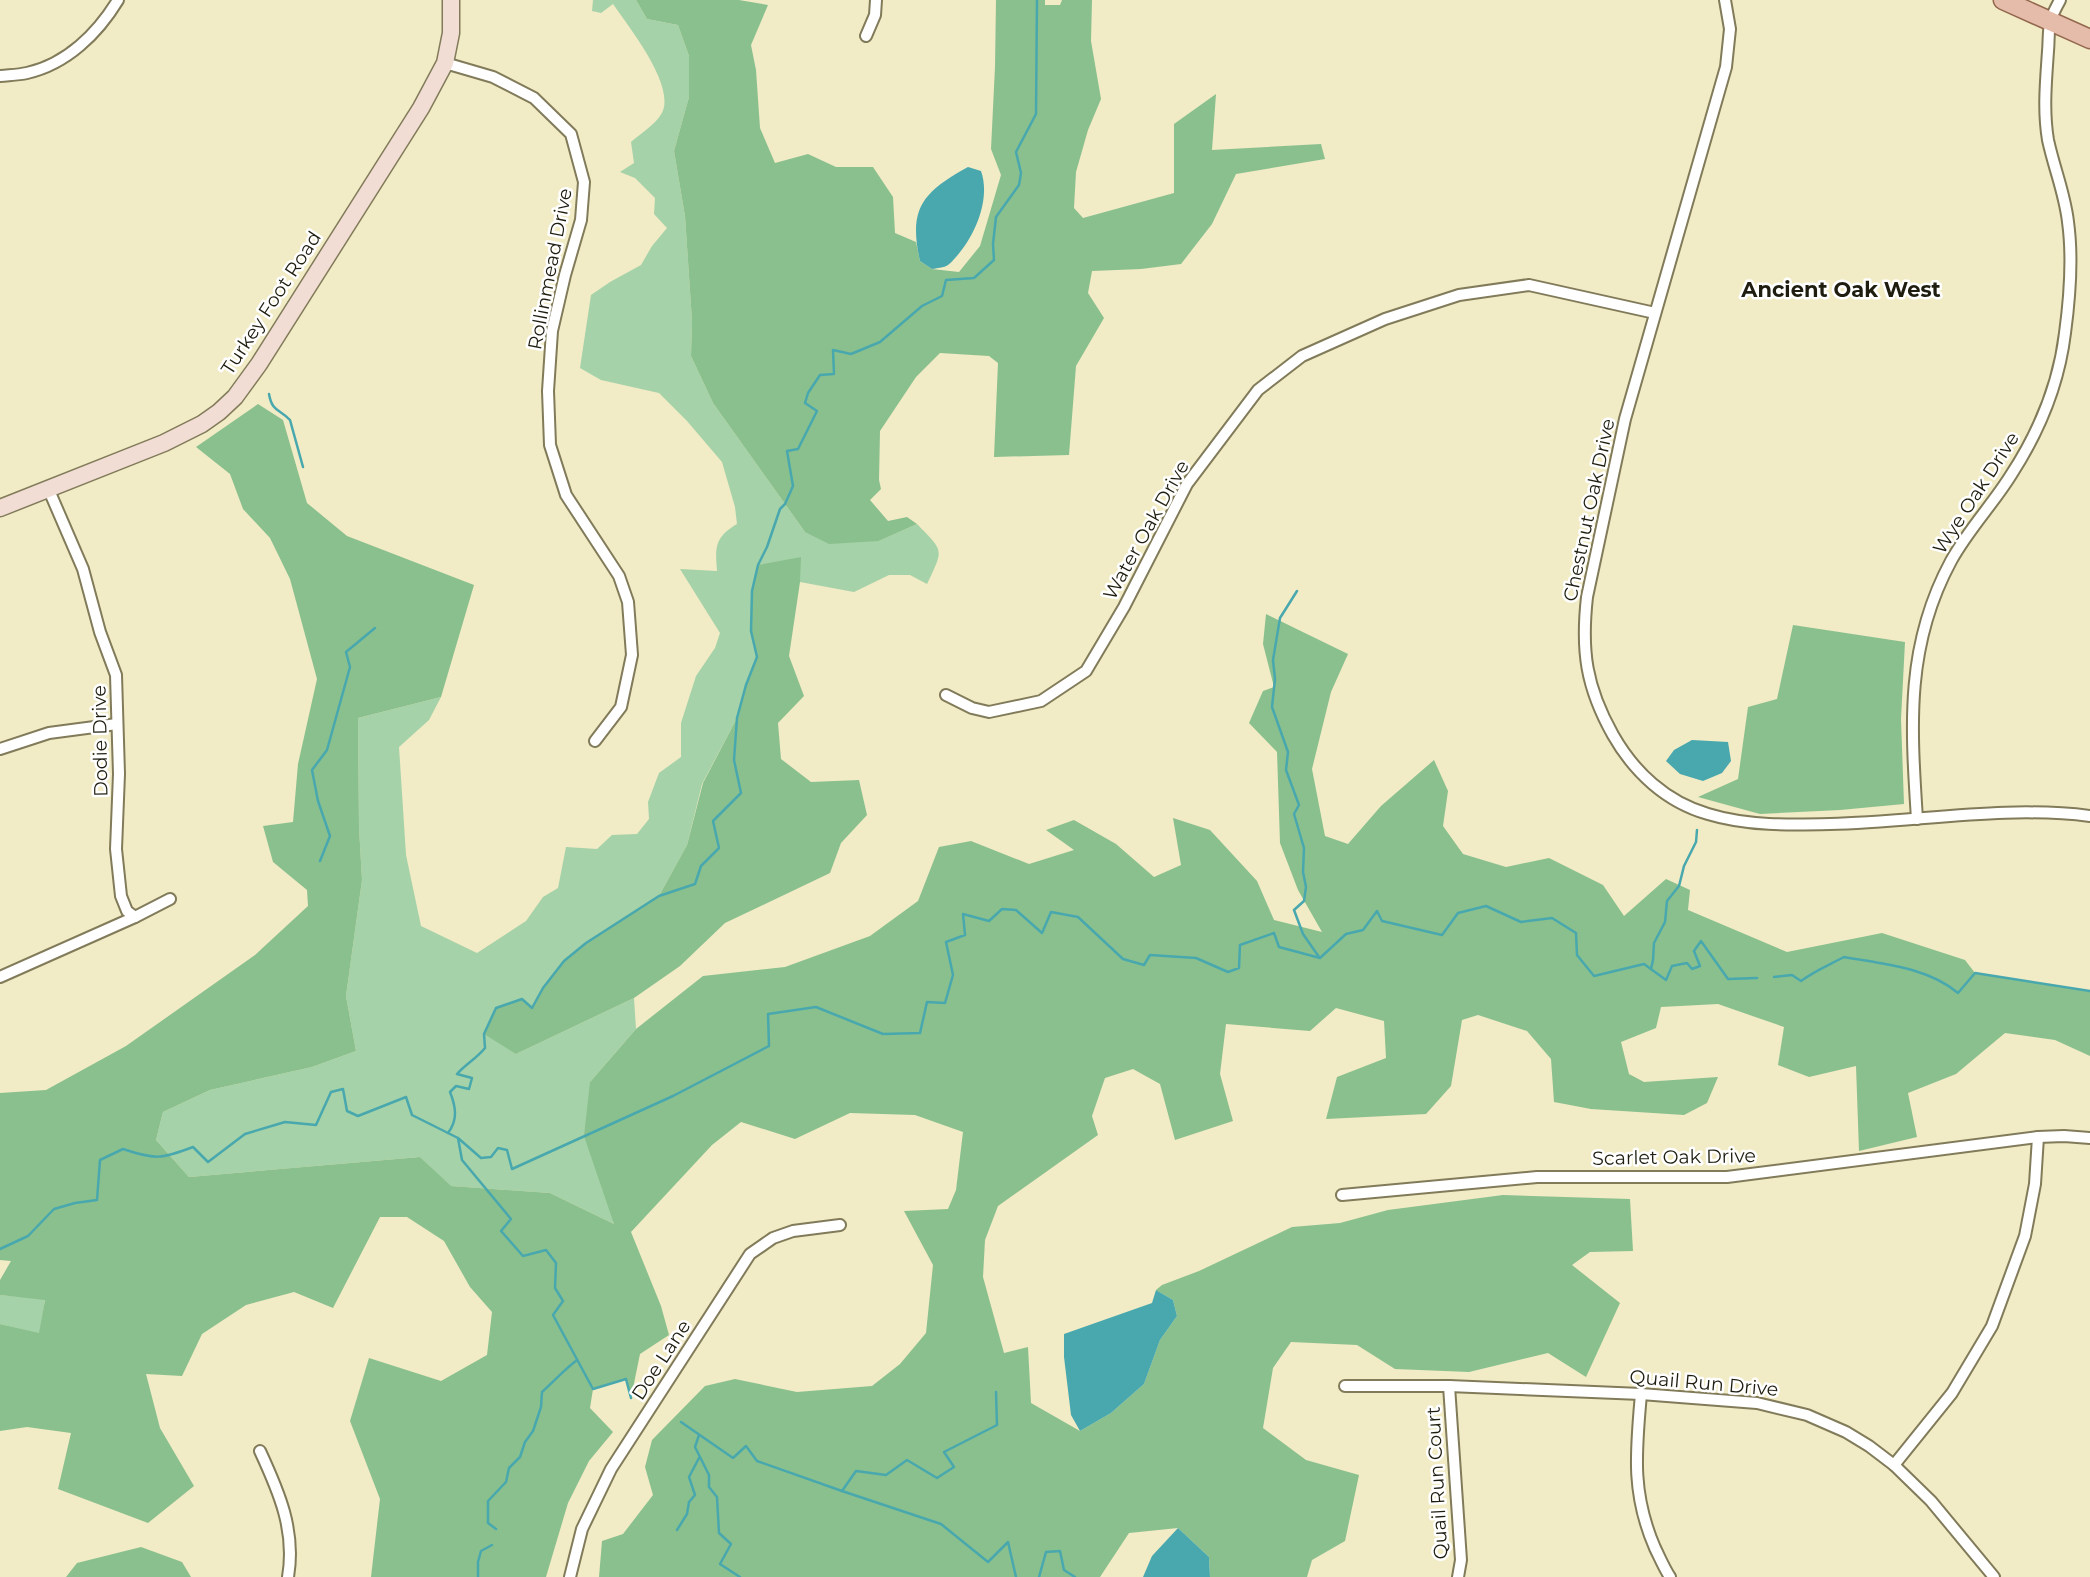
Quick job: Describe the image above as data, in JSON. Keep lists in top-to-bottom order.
{
  "streets": {
    "street": [
      "Rollinmead Drive",
      "Turkey Foot Road",
      "Wye Oak Drive",
      "Chestnut Oak Drive",
      "Water Oak Drive",
      "Dodie Drive",
      "Scarlet Oak Drive",
      "Doe Lane",
      "Quail Run Drive",
      "Quail Run Court"
    ]
  },
  "crossings": [
    ["Rollinmead Drive", "Turkey Foot Road"],
    ["Turkey Foot Road", "Dodie Drive"],
    ["Wye Oak Drive", "Chestnut Oak Drive"],
    ["Chestnut Oak Drive", "Water Oak Drive"],
    ["Quail Run Drive", "Quail Run Court"]
  ],
  "districts": ["Ancient Oak West"]
}
